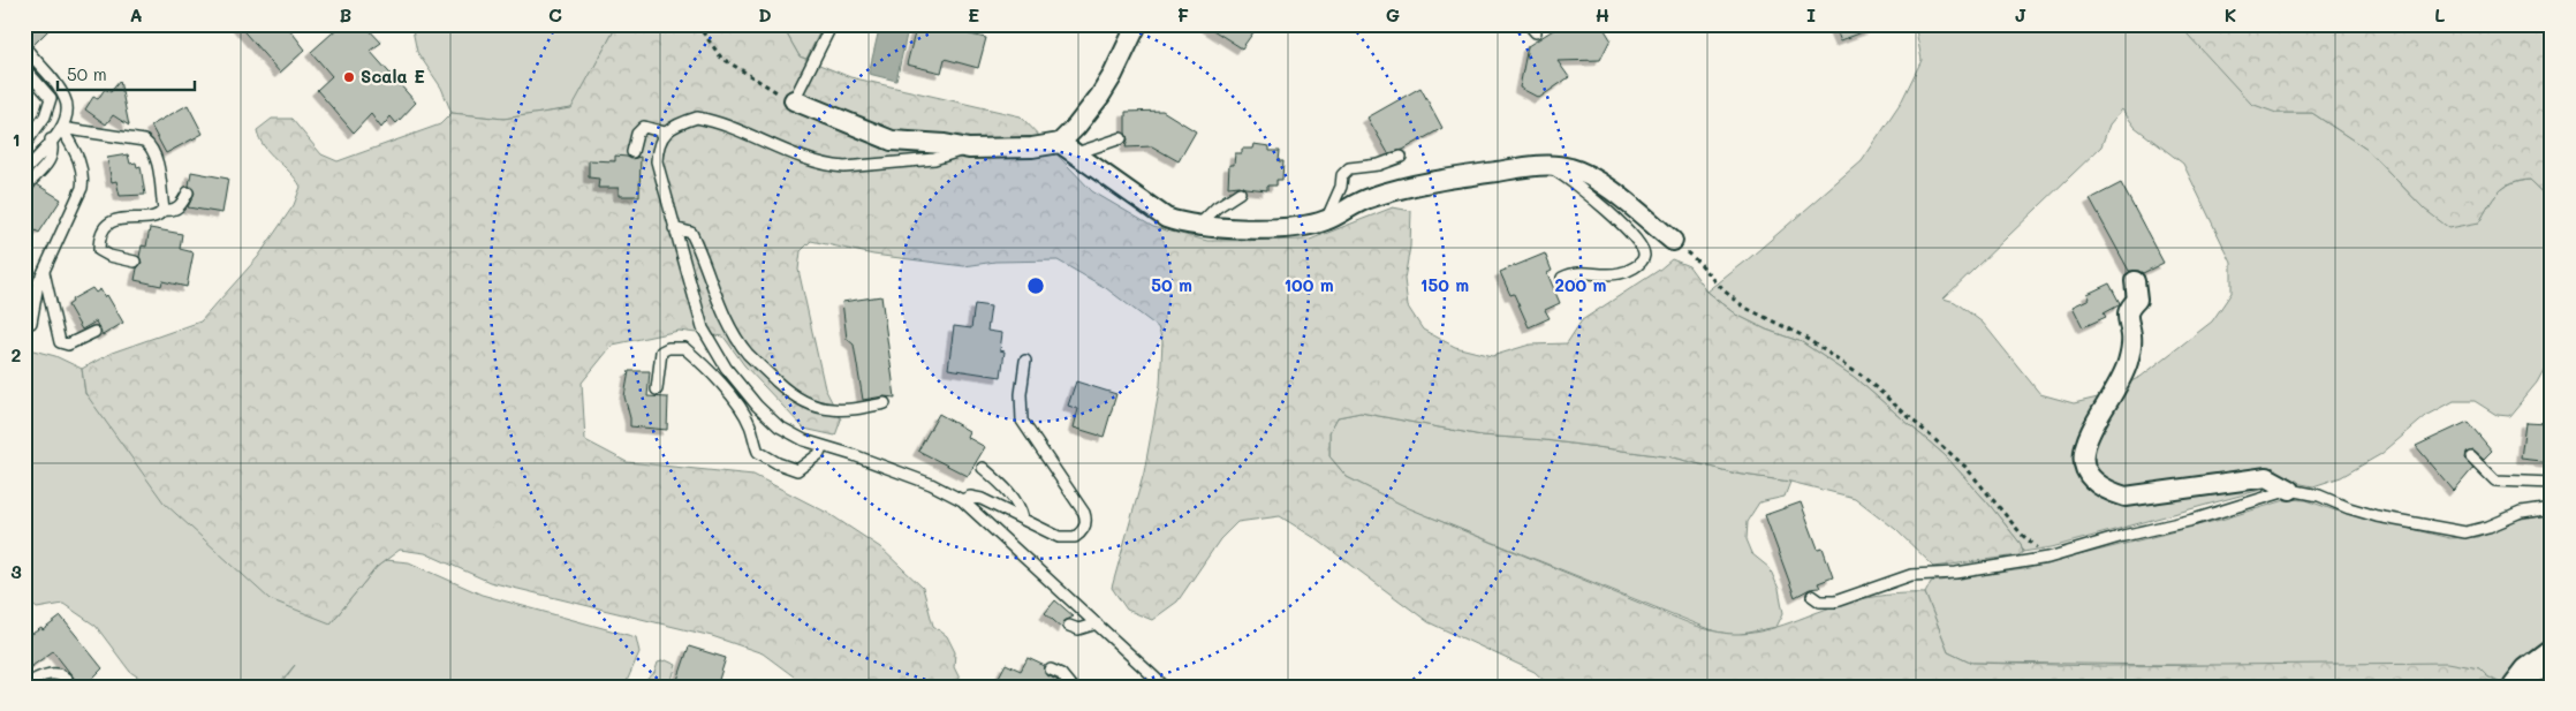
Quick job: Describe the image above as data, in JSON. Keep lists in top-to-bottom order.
{
  "places": ["Scala E"],
  "scale_bar": "50 m",
  "grid": {
    "columns": [
      "A",
      "B",
      "C",
      "D",
      "E",
      "F",
      "G",
      "H",
      "I",
      "J",
      "K",
      "L"
    ],
    "rows": ["1", "2", "3"]
  },
  "rings": [
    "50 m",
    "100 m",
    "150 m",
    "200 m"
  ]
}
